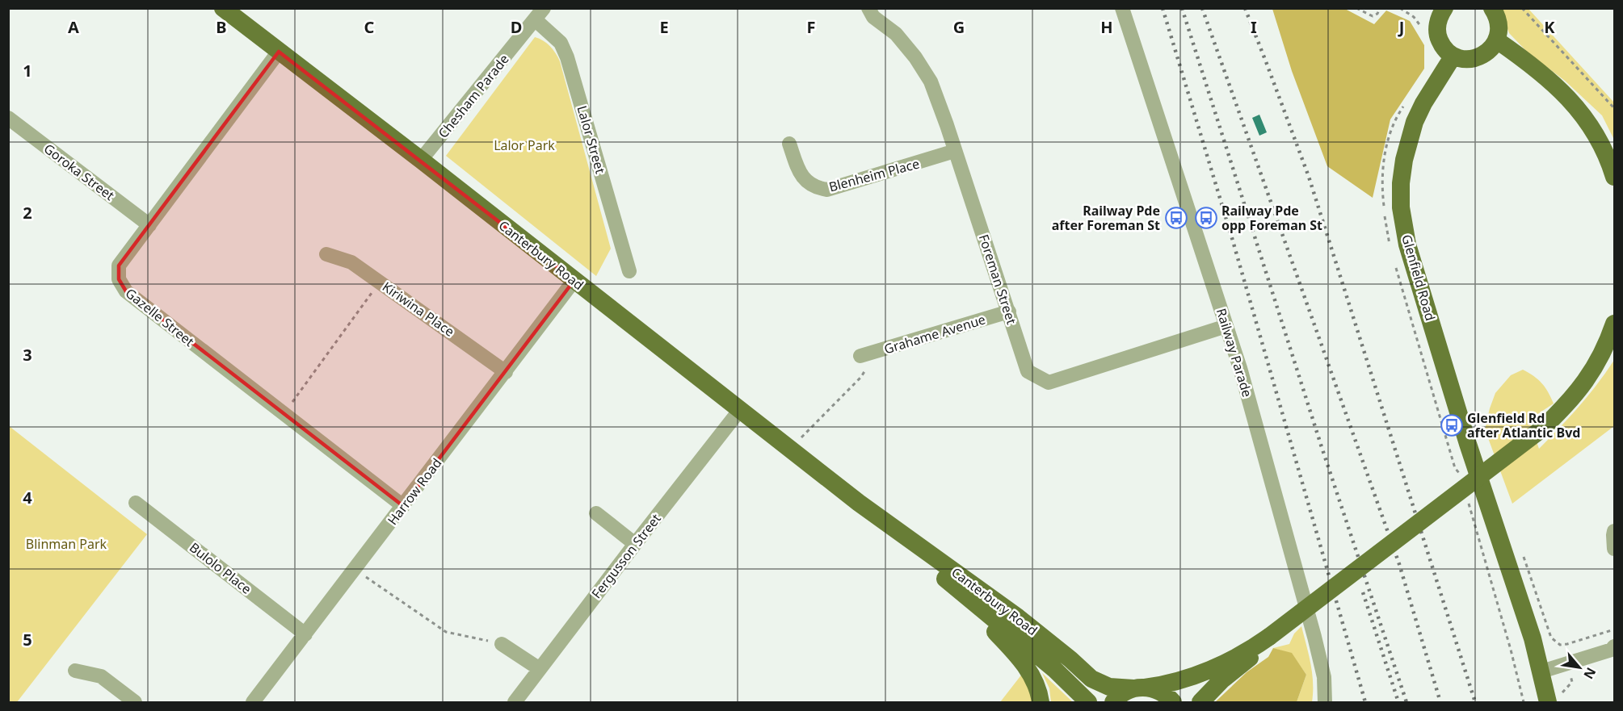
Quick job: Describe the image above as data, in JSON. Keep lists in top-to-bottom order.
{
  "streets": {
    "main road": ["Canterbury Road", "Glenfield Road"],
    "street": [
      "Chesham Parade",
      "Lalor Street",
      "Goroka Street",
      "Blenheim Place",
      "Foreman Street",
      "Kiriwina Place",
      "Gazelle Street",
      "Grahame Avenue",
      "Railway Parade",
      "Harrow Road",
      "Fergusson Street",
      "Bulolo Place"
    ]
  },
  "crossings": [
    ["Chesham Parade", "Lalor Street"],
    ["Chesham Parade", "Canterbury Road"],
    ["Goroka Street", "Gazelle Street"],
    ["Blenheim Place", "Foreman Street"],
    ["Canterbury Road", "Gazelle Street"],
    ["Canterbury Road", "Harrow Road"],
    ["Canterbury Road", "Fergusson Street"],
    ["Foreman Street", "Grahame Avenue"],
    ["Foreman Street", "Railway Parade"],
    ["Kiriwina Place", "Harrow Road"],
    ["Gazelle Street", "Harrow Road"],
    ["Harrow Road", "Bulolo Place"]
  ],
  "parks": ["Lalor Park", "Blinman Park"],
  "places": {
    "bus stop": ["Railway Pde after Foreman St", "Railway Pde opp Foreman St", "Glenfield Rd after Atlantic Bvd"]
  },
  "north": "bottom right",
  "grid": {
    "columns": [
      "A",
      "B",
      "C",
      "D",
      "E",
      "F",
      "G",
      "H",
      "I",
      "J",
      "K"
    ],
    "rows": [
      "1",
      "2",
      "3",
      "4",
      "5"
    ]
  }
}
